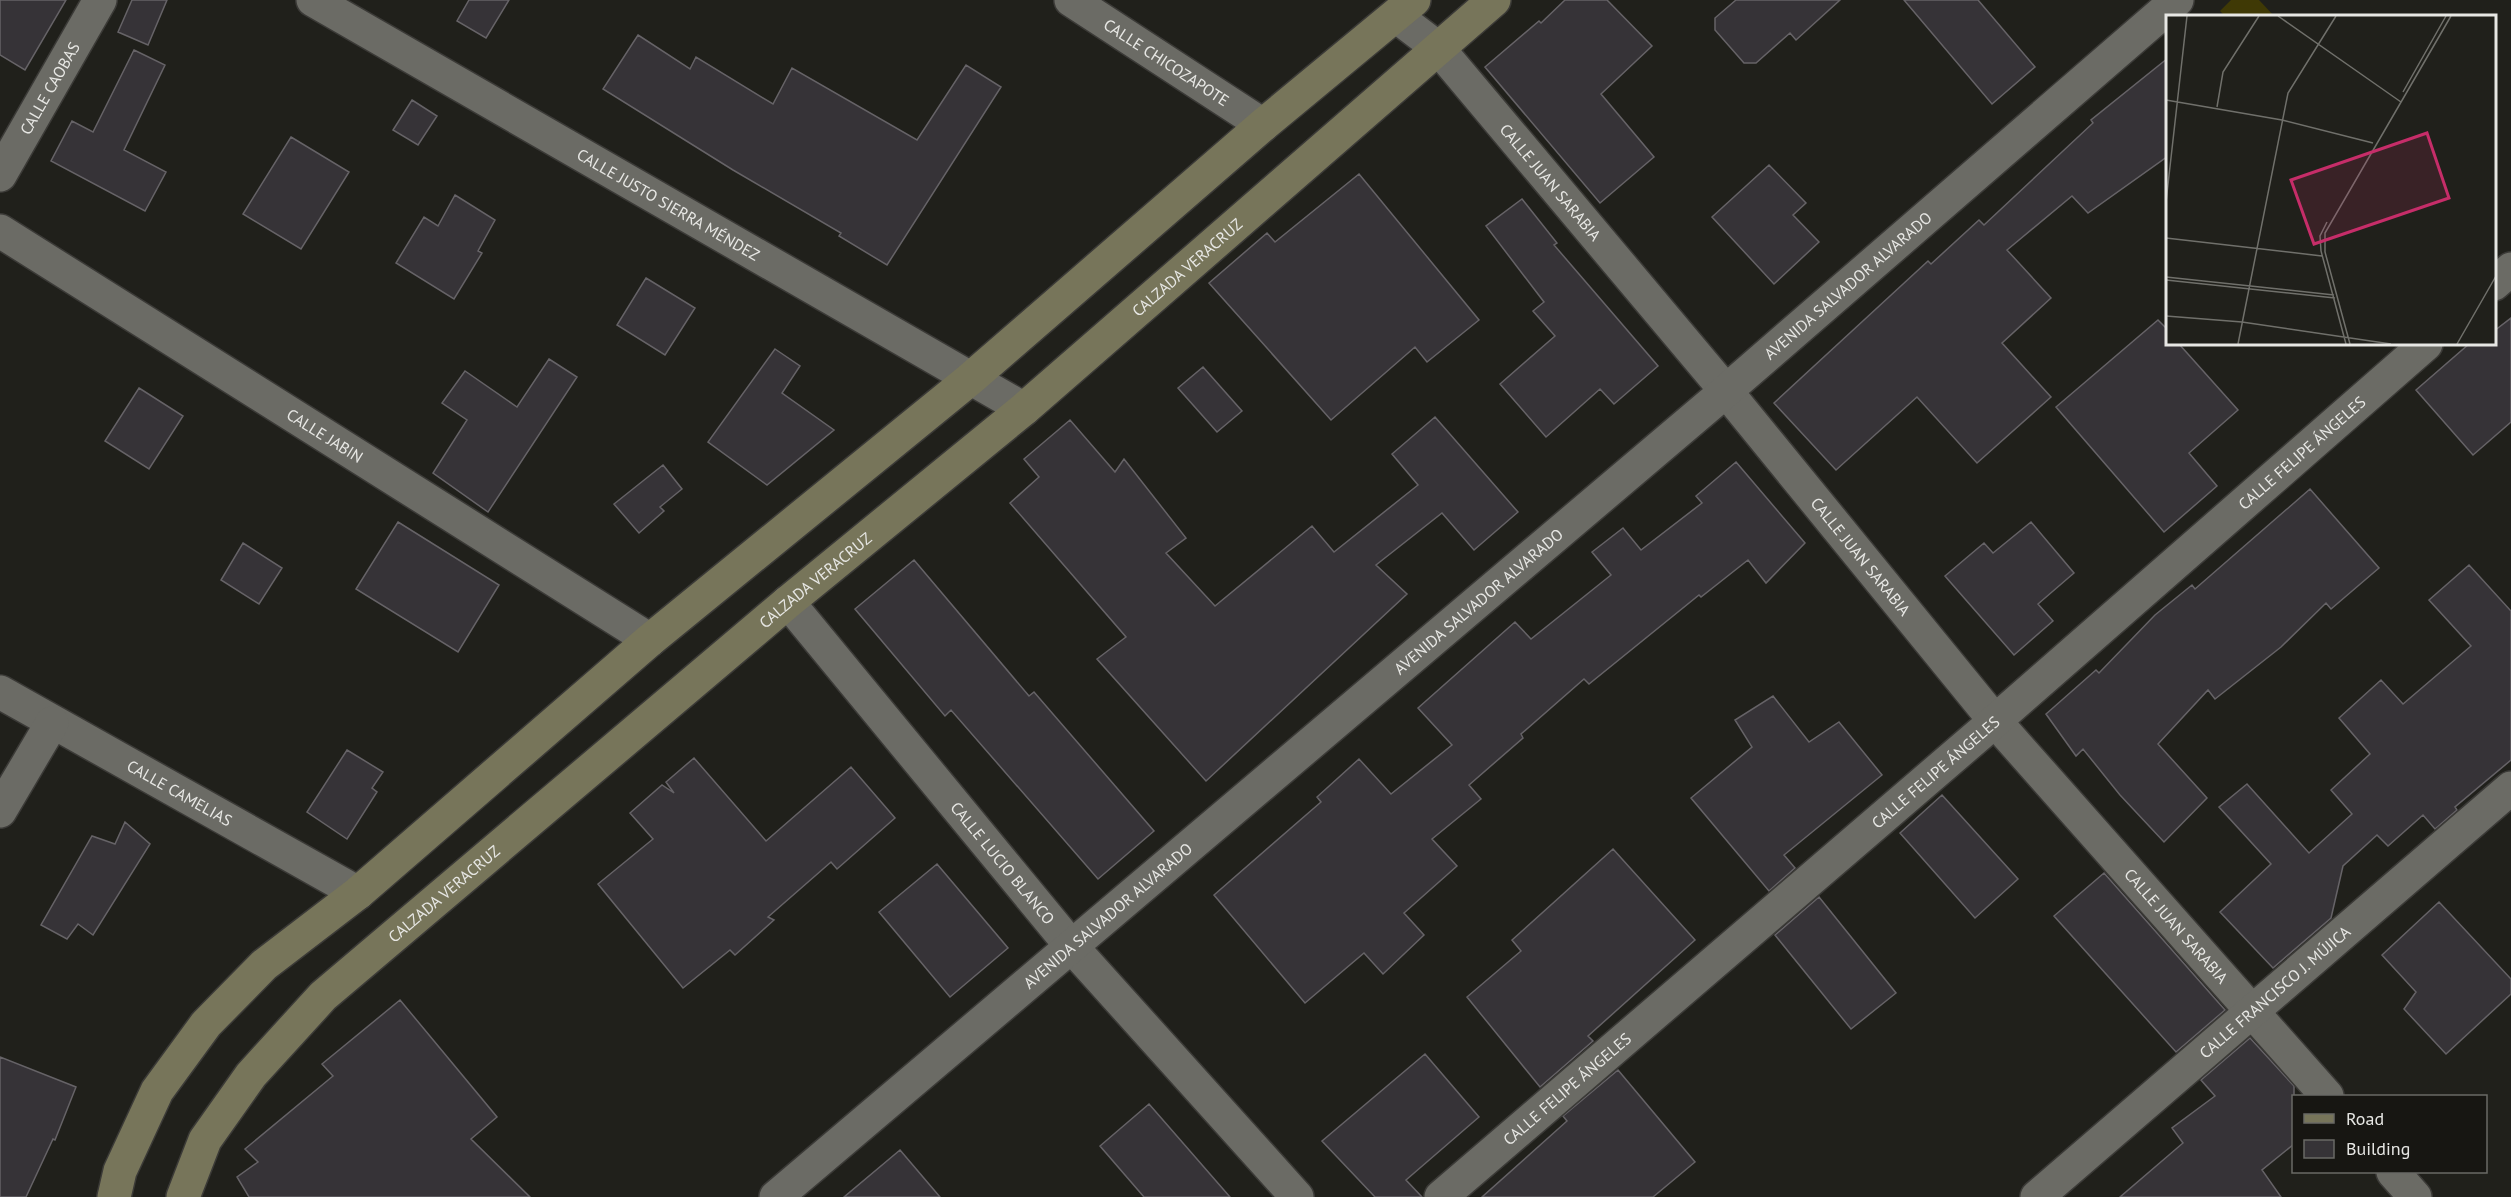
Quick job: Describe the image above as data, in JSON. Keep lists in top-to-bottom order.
{
  "streets": {
    "main road": ["CALZADA VERACRUZ"],
    "street": [
      "CALLE CHICOZAPOTE",
      "CALLE CAOBAS",
      "CALLE JUAN SARABIA",
      "CALLE JUSTO SIERRA MÉNDEZ",
      "AVENIDA SALVADOR ALVARADO",
      "CALLE JABIN",
      "CALLE FELIPE ÁNGELES",
      "CALLE CAMELIAS",
      "CALLE LUCIO BLANCO",
      "CALLE FRANCISCO J. MÚJICA"
    ]
  },
  "crossings": [
    ["CALLE JUAN SARABIA", "CALZADA VERACRUZ"],
    ["CALLE JUAN SARABIA", "AVENIDA SALVADOR ALVARADO"],
    ["CALLE JUAN SARABIA", "CALLE FELIPE ÁNGELES"],
    ["CALLE JUAN SARABIA", "CALLE FRANCISCO J. MÚJICA"],
    ["CALLE JUSTO SIERRA MÉNDEZ", "CALZADA VERACRUZ"],
    ["CALZADA VERACRUZ", "CALLE LUCIO BLANCO"],
    ["AVENIDA SALVADOR ALVARADO", "CALLE LUCIO BLANCO"]
  ],
  "legend": ["Road", "Building"]
}
